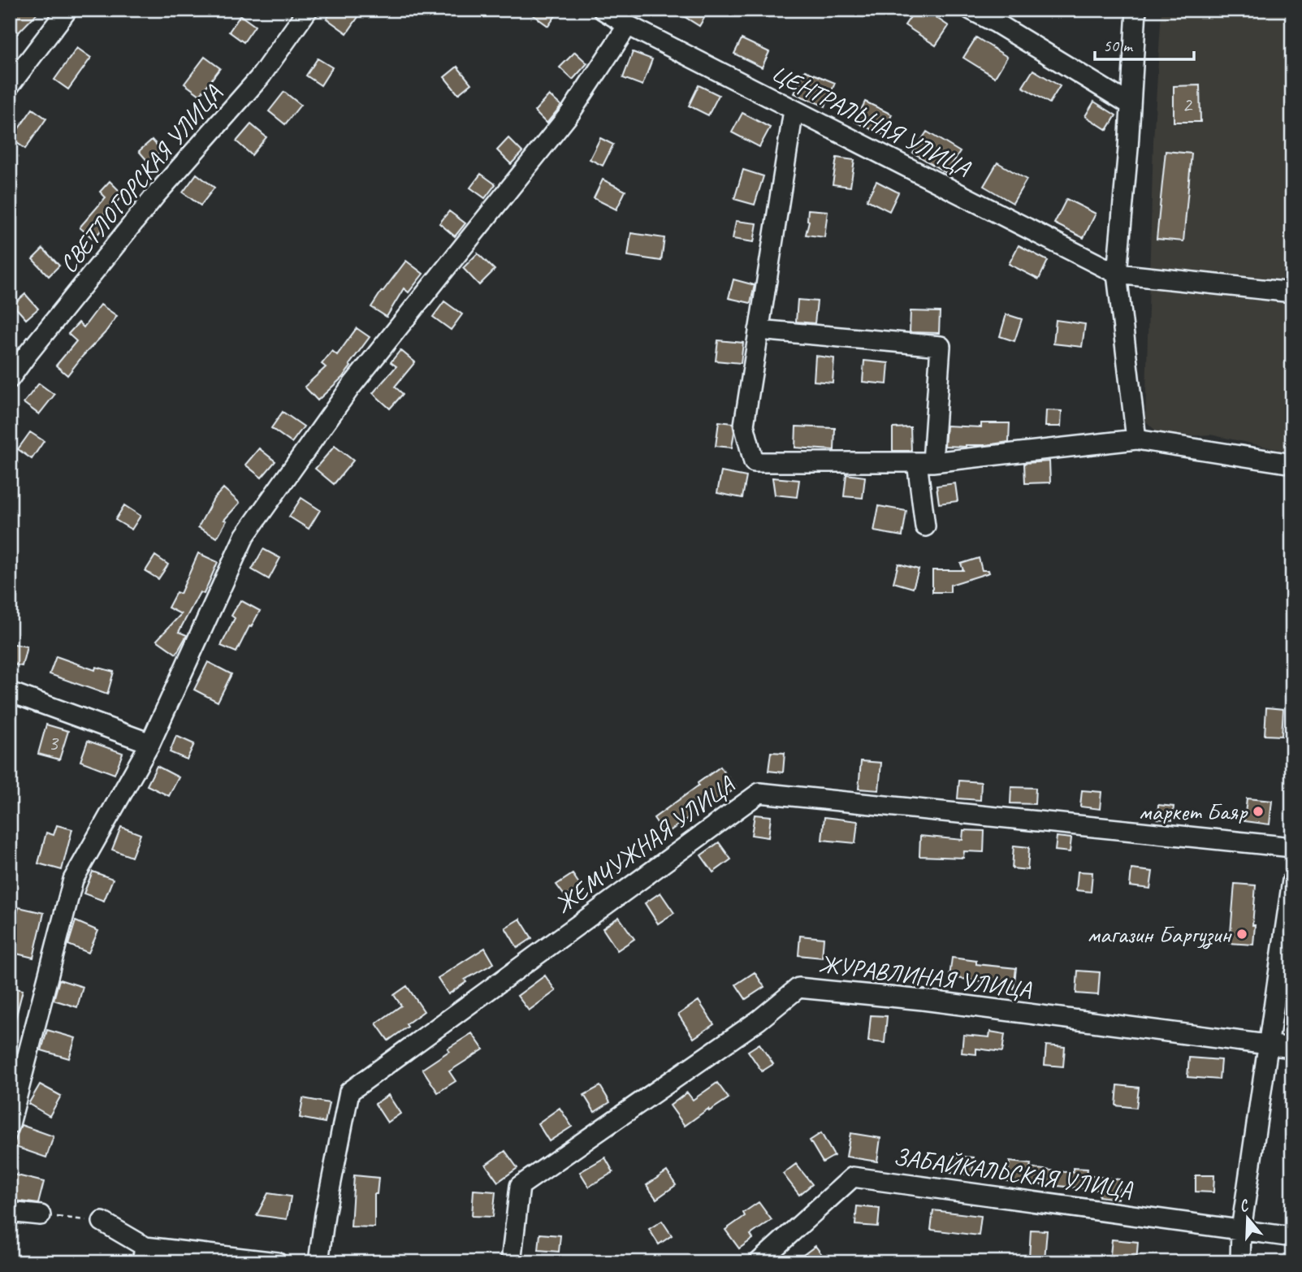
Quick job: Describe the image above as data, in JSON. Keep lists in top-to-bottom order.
{
  "streets": {
    "street": [
      "ЦЕНТРАЛЬНАЯ УЛИЦА",
      "СВЕТЛОГОРСКАЯ УЛИЦА",
      "ЖЕМЧУЖНАЯ УЛИЦА",
      "ЖУРАВЛИНАЯ УЛИЦА",
      "ЗАБАЙКАЛЬСКАЯ УЛИЦА"
    ]
  },
  "places": ["маркет Баяр", "магазин Баргузин"],
  "house_numbers": ["2", "3"],
  "scale_bar": "50 m",
  "north": "top"
}
